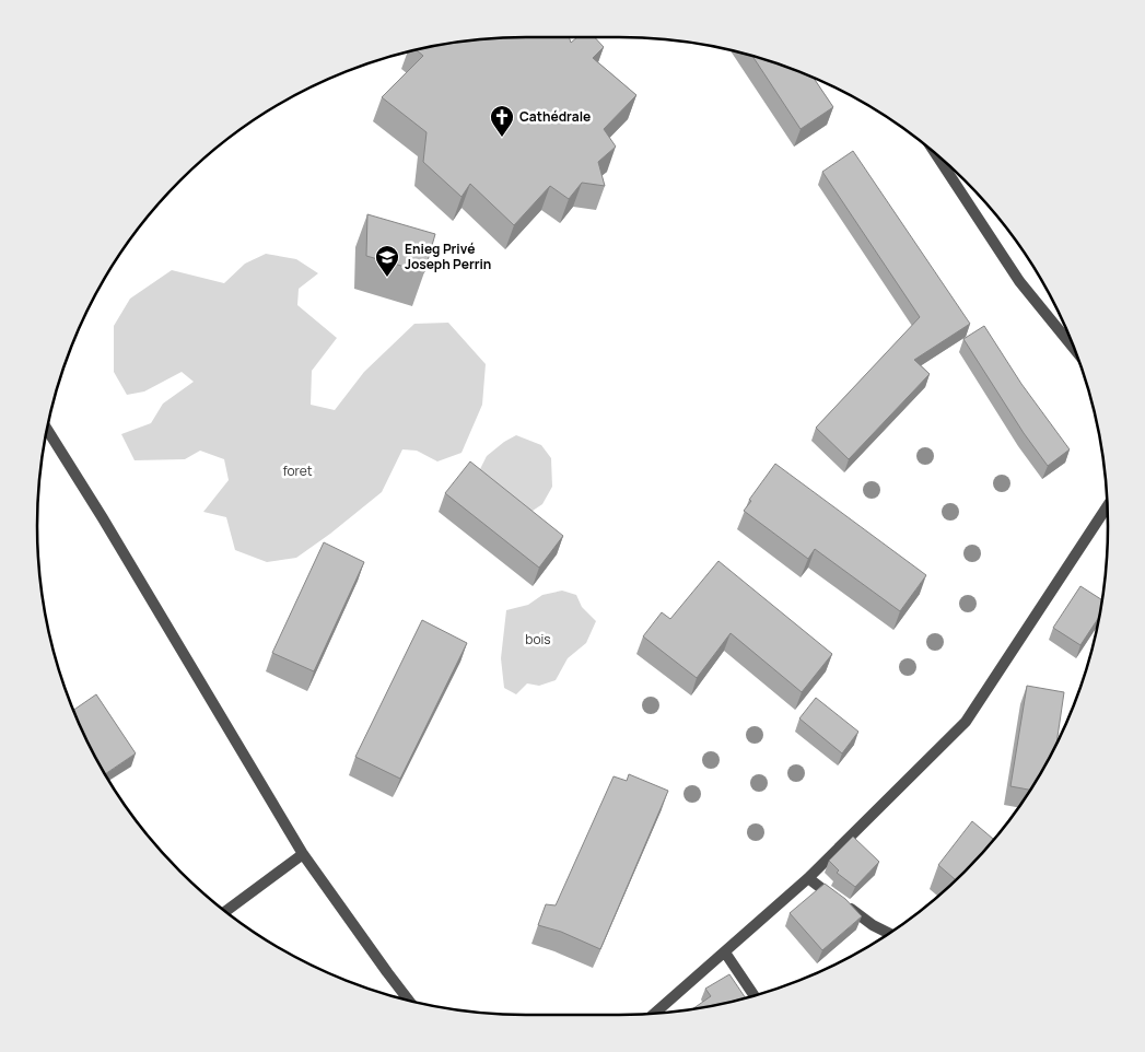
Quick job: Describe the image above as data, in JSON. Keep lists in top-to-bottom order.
{
  "parks": ["foret", "bois"],
  "places": {
    "church": ["Cathédrale"],
    "school or university": ["Enieg Privé Joseph Perrin"]
  }
}
